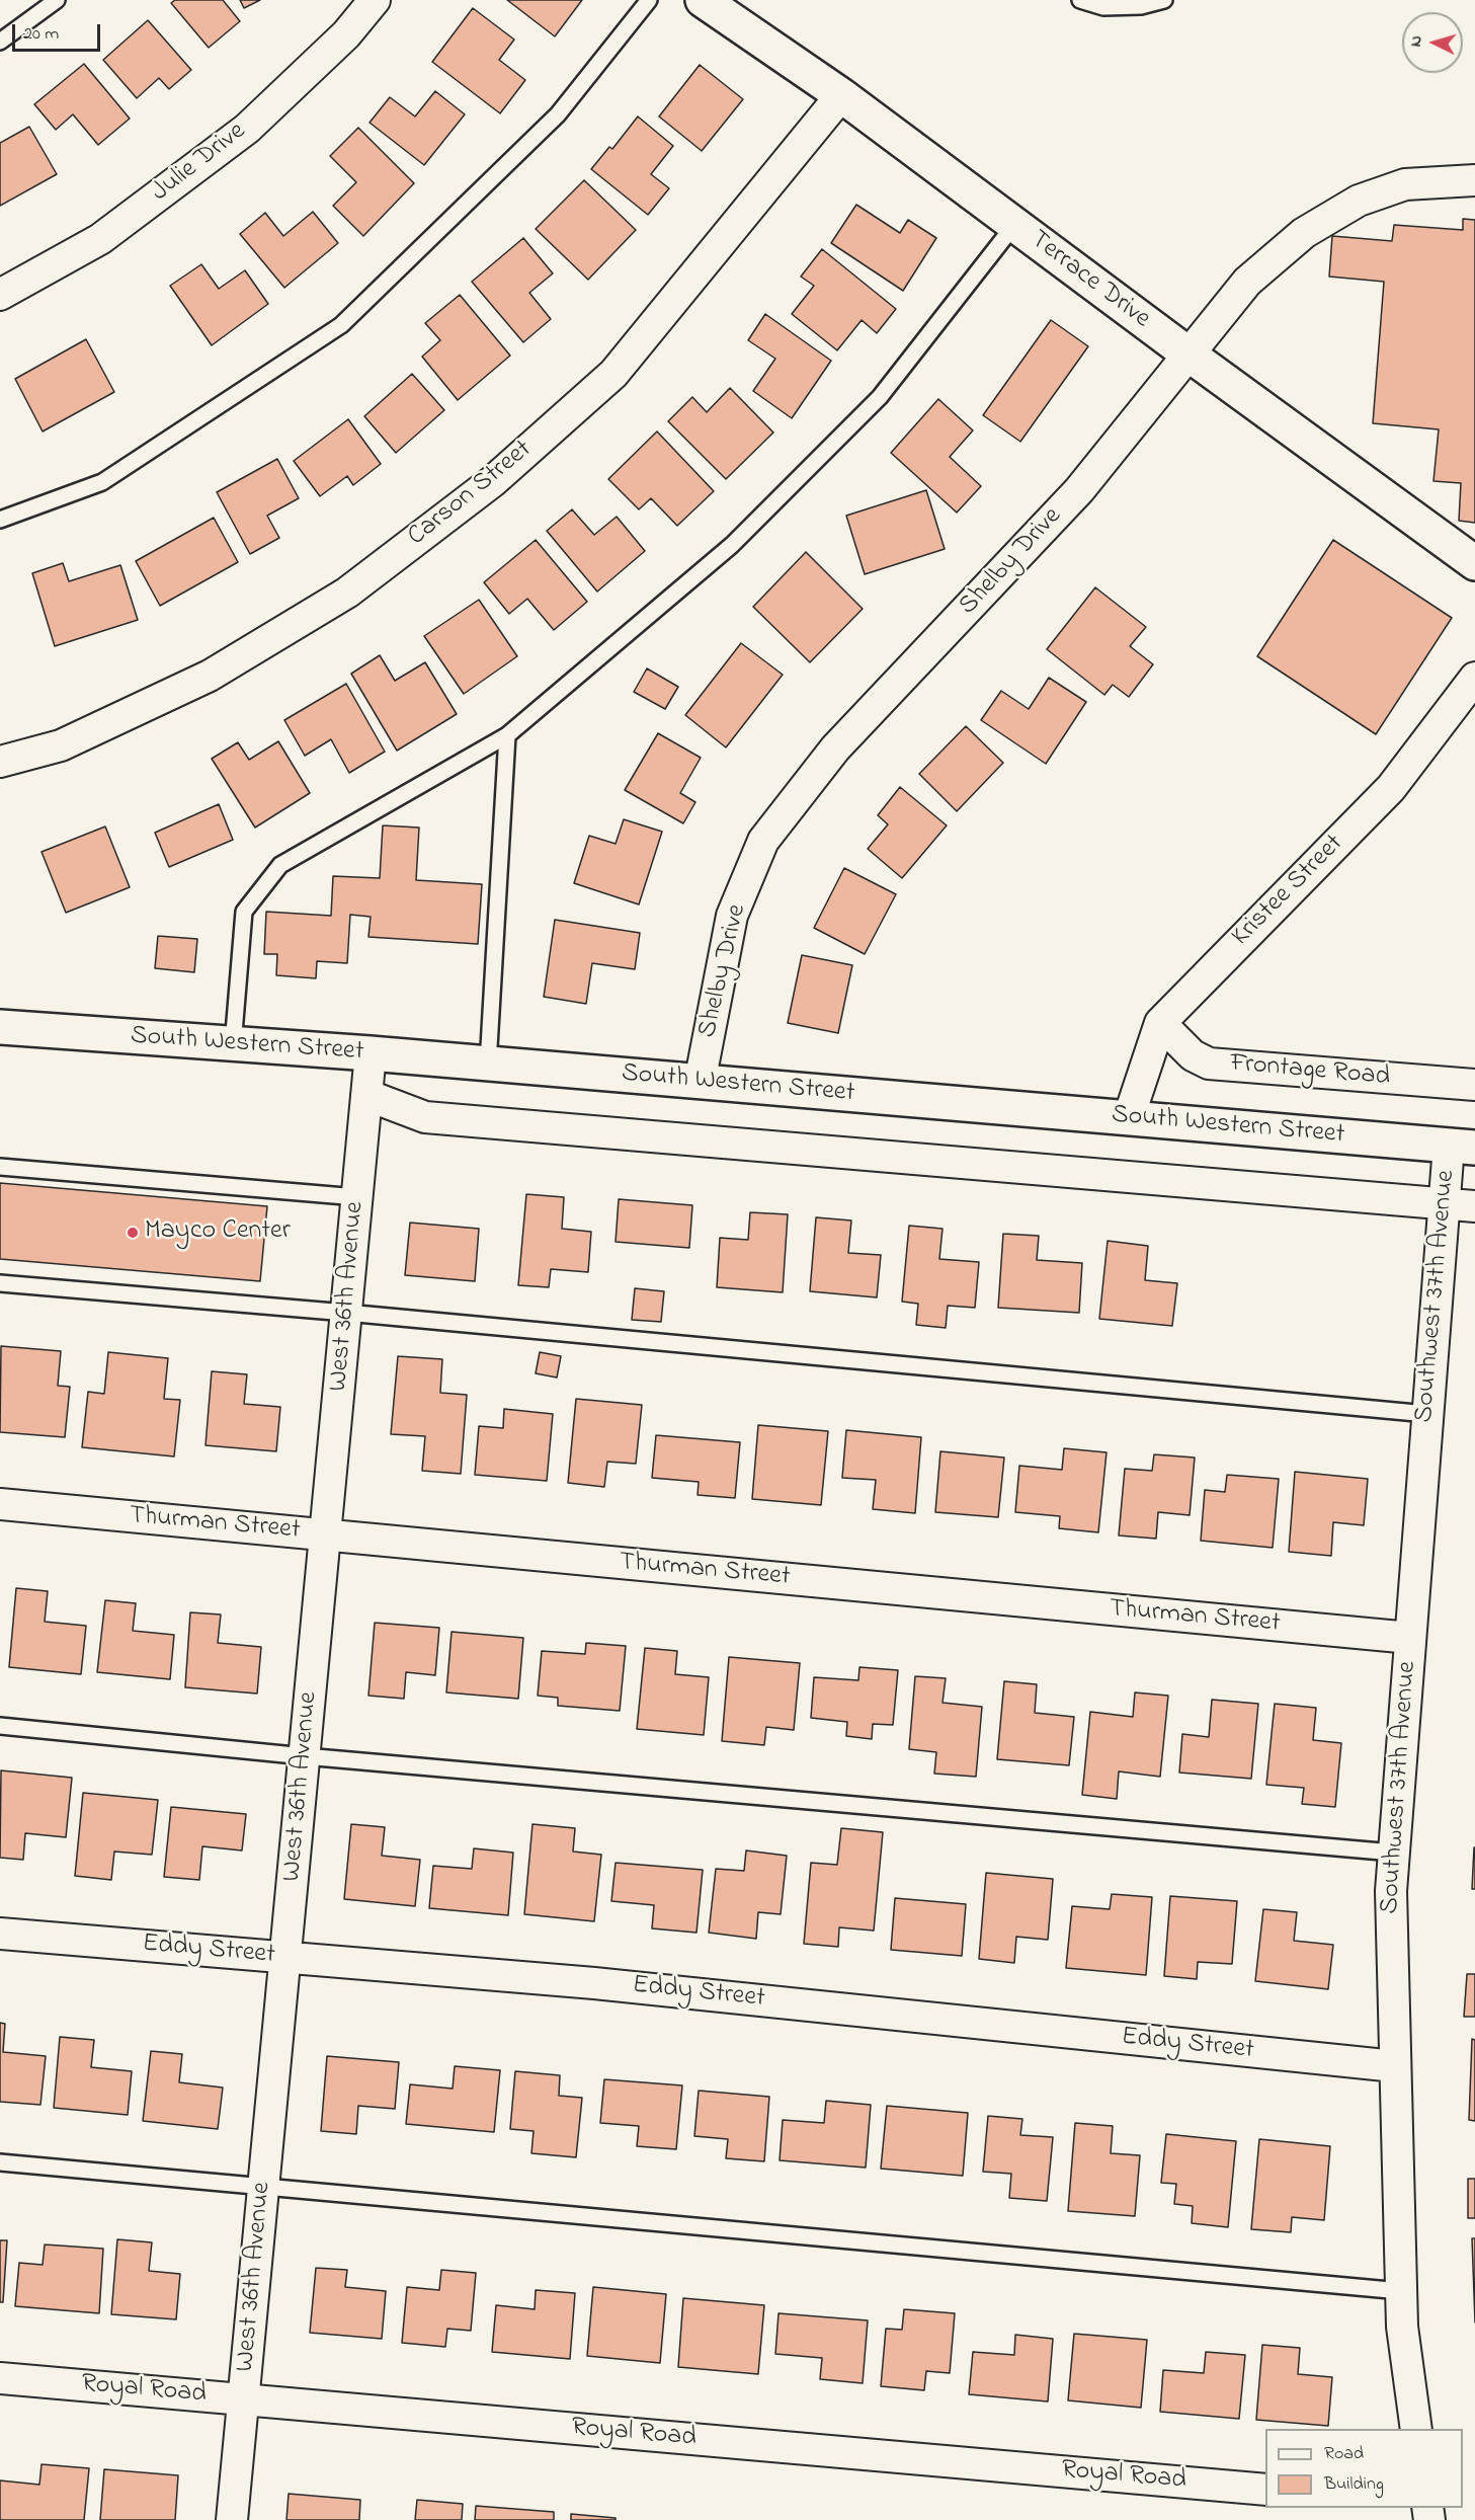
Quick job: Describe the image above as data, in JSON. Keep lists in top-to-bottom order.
{
  "streets": {
    "main road": ["Terrace Drive", "South Western Street"],
    "street": [
      "Julie Drive",
      "Carson Street",
      "Shelby Drive",
      "Kristee Street",
      "Frontage Road",
      "West 36th Avenue",
      "Southwest 37th Avenue",
      "Thurman Street",
      "Eddy Street",
      "Royal Road"
    ]
  },
  "crossings": [
    ["Terrace Drive", "Carson Street"],
    ["Terrace Drive", "Shelby Drive"],
    ["Shelby Drive", "South Western Street"],
    ["Kristee Street", "South Western Street"],
    ["Kristee Street", "Frontage Road"],
    ["South Western Street", "West 36th Avenue"],
    ["South Western Street", "Southwest 37th Avenue"],
    ["West 36th Avenue", "Thurman Street"],
    ["West 36th Avenue", "Eddy Street"],
    ["West 36th Avenue", "Royal Road"],
    ["Southwest 37th Avenue", "Thurman Street"],
    ["Southwest 37th Avenue", "Eddy Street"]
  ],
  "places": ["Mayco Center"],
  "legend": ["Road", "Building"],
  "scale_bar": "20 m",
  "north": "left"
}
